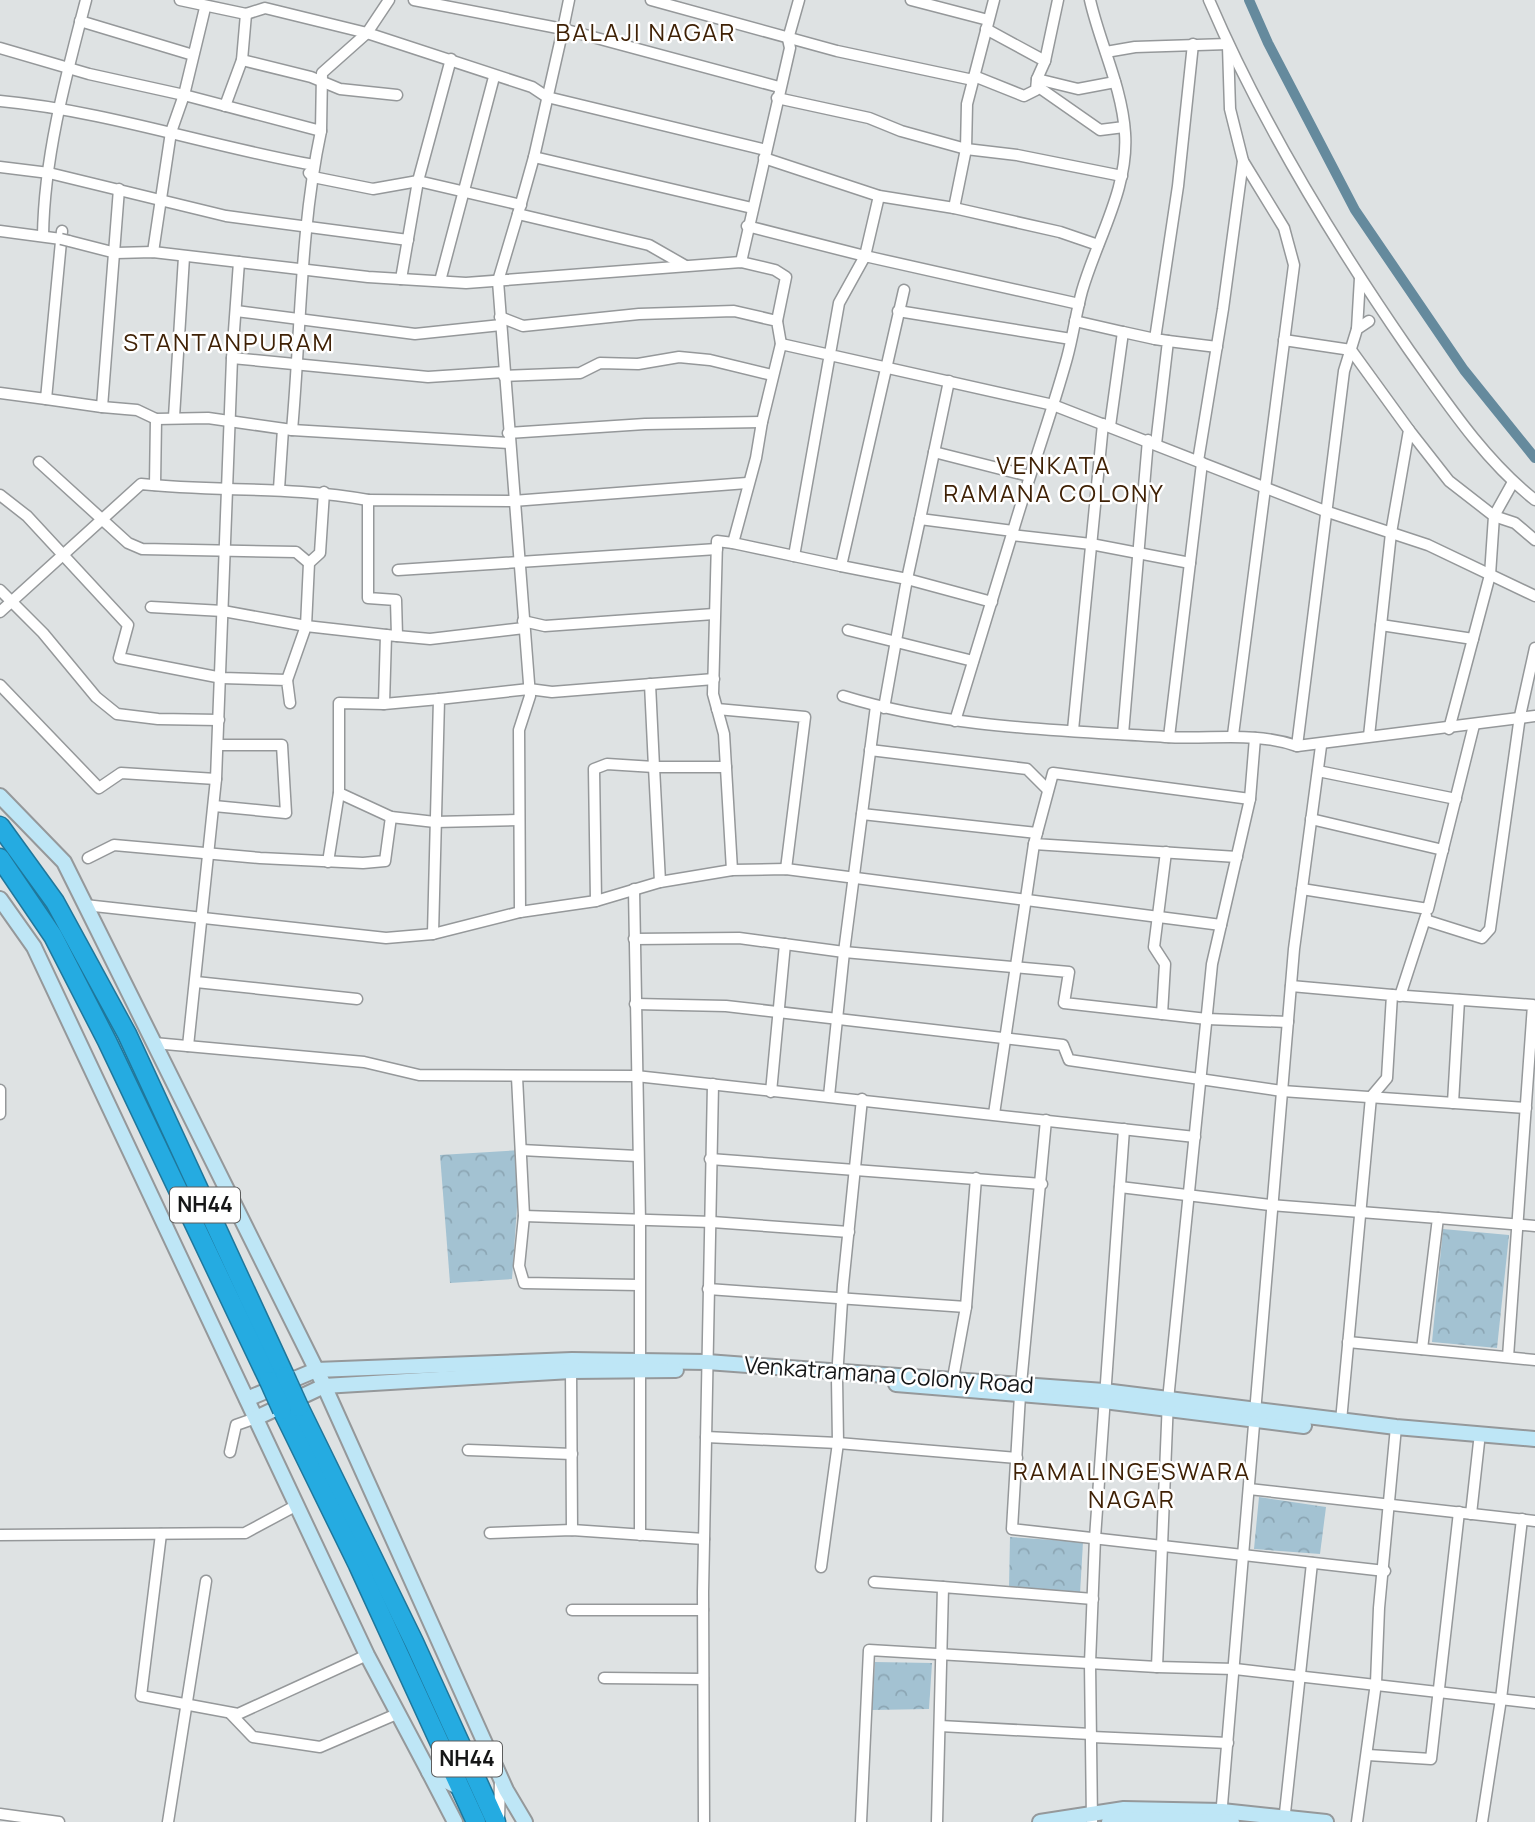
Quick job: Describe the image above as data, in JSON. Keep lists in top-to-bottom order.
{
  "streets": {
    "highway": ["NH44"],
    "street": ["Venkatramana Colony Road"]
  },
  "districts": [
    "BALAJI NAGAR",
    "STANTANPURAM",
    "VENKATA RAMANA COLONY",
    "RAMALINGESWARA NAGAR"
  ]
}
